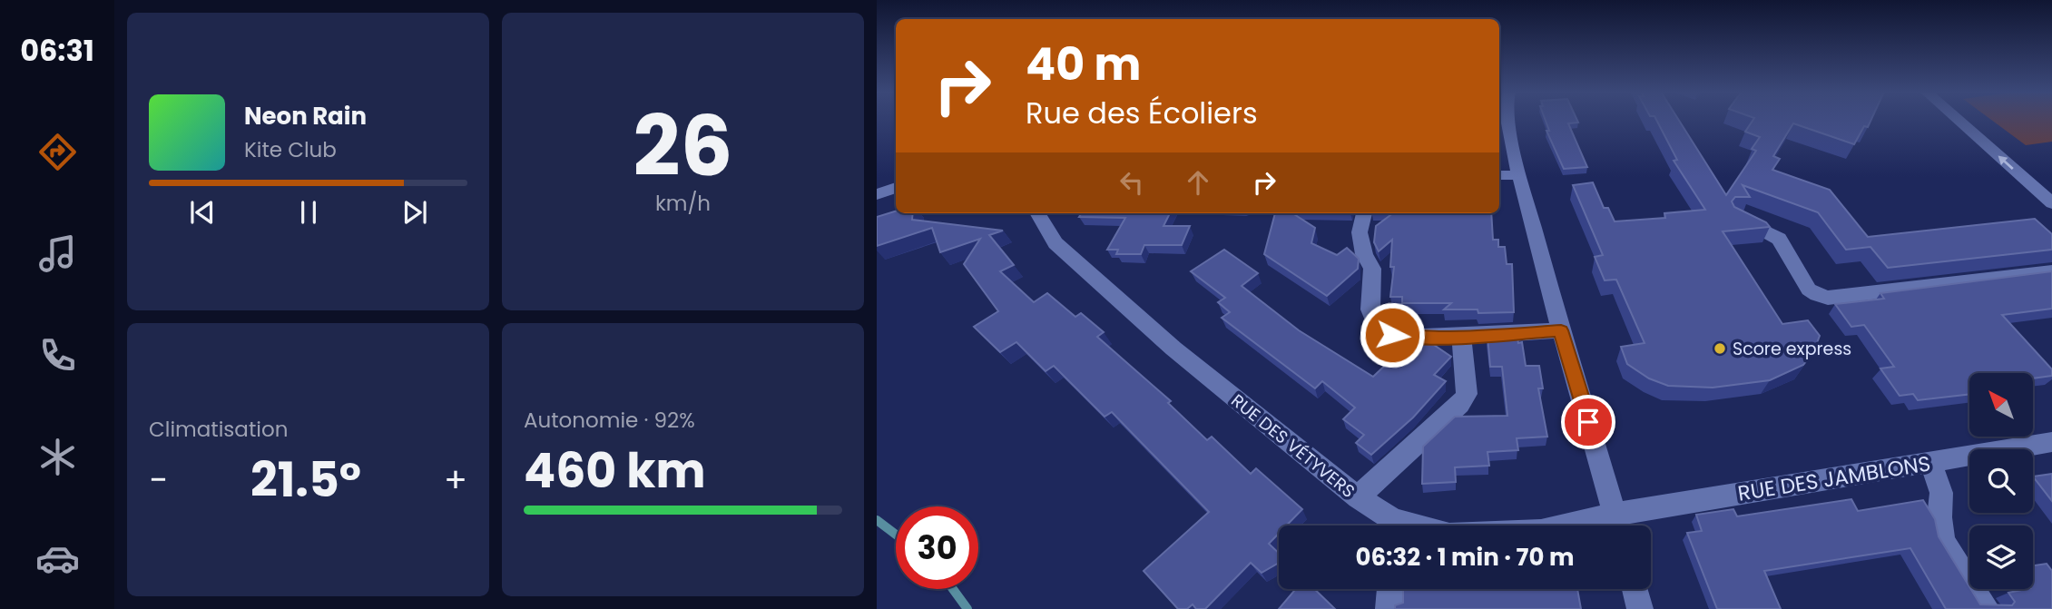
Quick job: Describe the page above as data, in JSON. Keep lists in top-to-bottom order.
{
  "streets": {
    "street": ["RUE DES VÉTYVERS", "RUE DES JAMBLONS"]
  },
  "crossings": [
    ["RUE DES VÉTYVERS", "RUE DES JAMBLONS"]
  ],
  "places": ["Score express"],
  "north": "top left",
  "page": {
    "tabs": "06:31",
    "tile": [
      ["26", "km/h"],
      "Climatisation",
      ["Autonomie · 92%", "460 km"]
    ],
    "turn": ["40 m", "Rue des Écoliers"],
    "song": ["Neon Rain", "Kite Club"],
    "heat": ["−", "21.5°", "+"],
    "limit": "30",
    "trip": "06:32 · 1 min · 70 m"
  }
}
